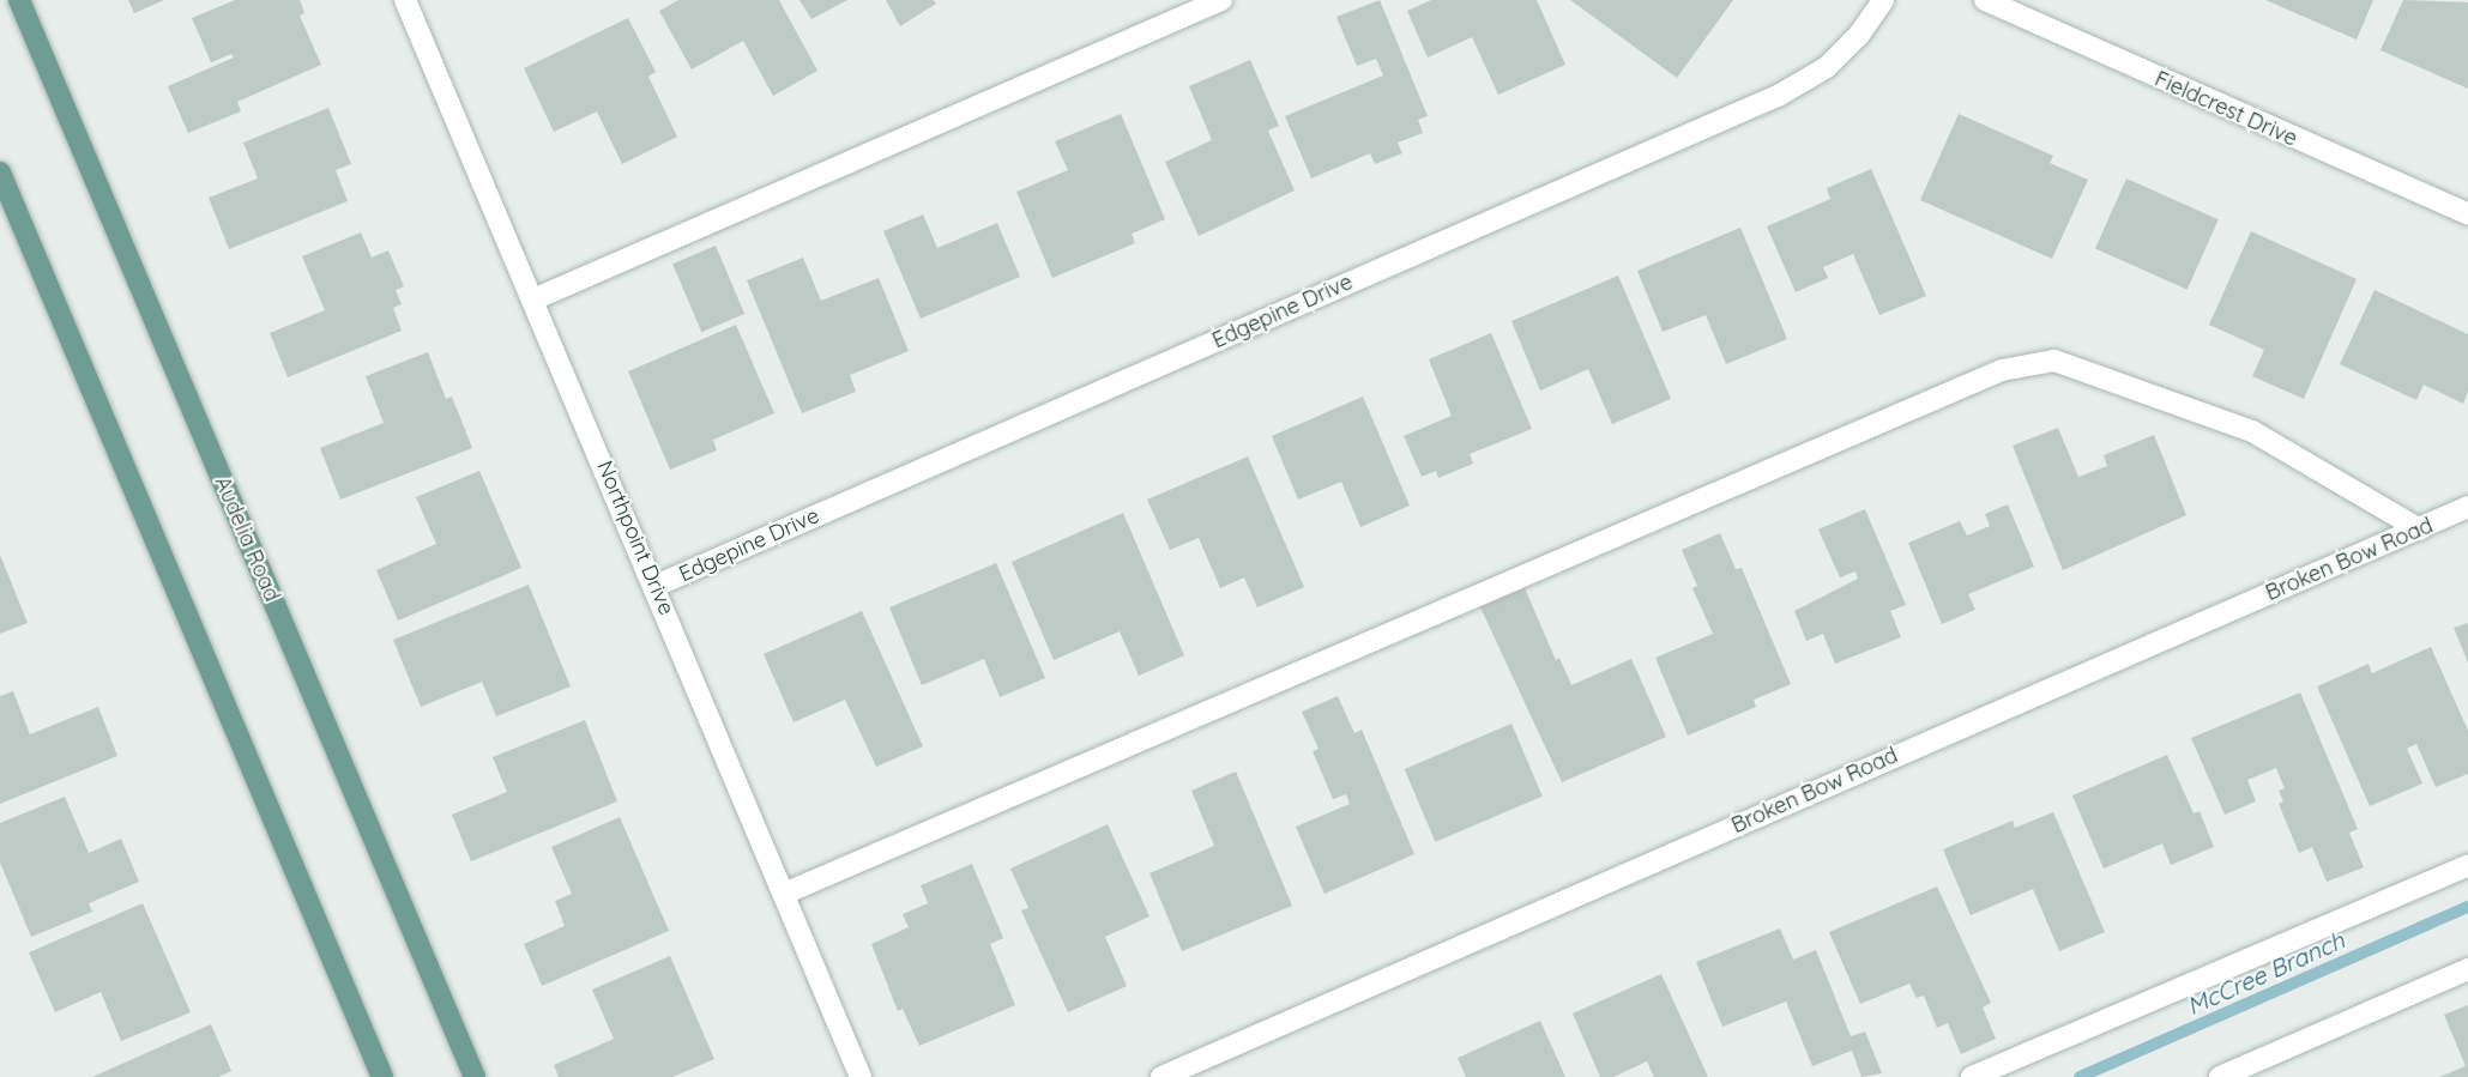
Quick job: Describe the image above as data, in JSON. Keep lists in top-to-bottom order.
{
  "streets": {
    "main road": ["Audelia Road"],
    "street": [
      "Fieldcrest Drive",
      "Edgepine Drive",
      "Northpoint Drive",
      "Broken Bow Road"
    ]
  },
  "crossings": [
    ["Edgepine Drive", "Northpoint Drive"]
  ],
  "water": ["McCree Branch"]
}
